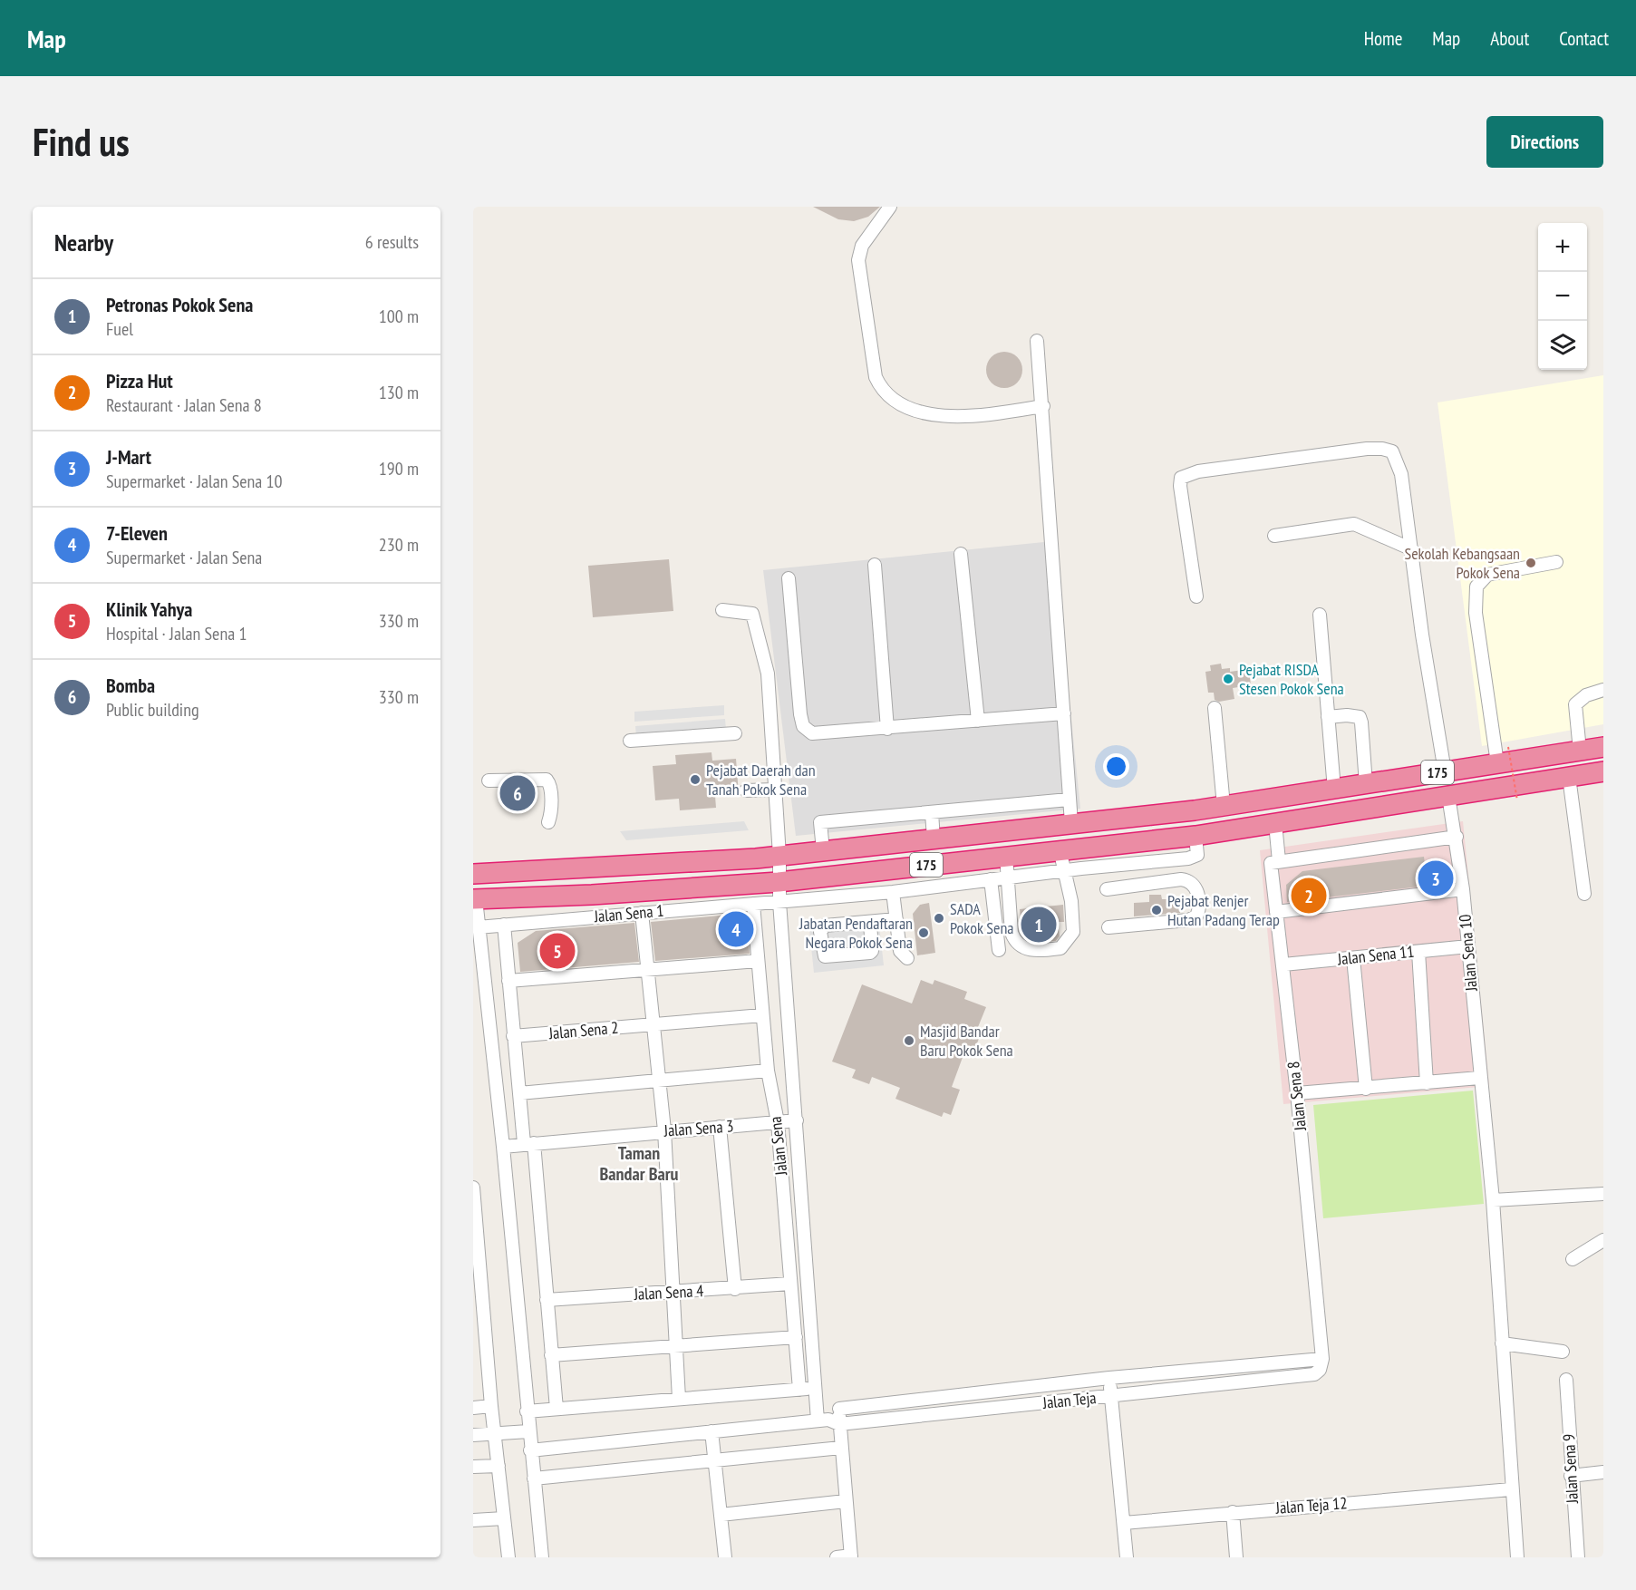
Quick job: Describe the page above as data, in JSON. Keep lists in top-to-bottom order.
{
  "streets": {
    "highway": ["175"],
    "street": [
      "Jalan Sena 1",
      "Jalan Sena 10",
      "Jalan Sena 11",
      "Jalan Sena 2",
      "Jalan Sena 8",
      "Jalan Sena 3",
      "Jalan Sena",
      "Jalan Sena 4",
      "Jalan Teja",
      "Jalan Sena 9",
      "Jalan Teja 12"
    ]
  },
  "crossings": [
    ["175", "Jalan Sena 10"],
    ["Jalan Sena 1", "Jalan Sena"],
    ["Jalan Sena 10", "Jalan Sena 11"],
    ["Jalan Sena 10", "Jalan Teja 12"],
    ["Jalan Sena 11", "Jalan Sena 8"],
    ["Jalan Sena 2", "Jalan Sena"],
    ["Jalan Sena 8", "Jalan Teja"],
    ["Jalan Sena 3", "Jalan Sena"],
    ["Jalan Sena", "Jalan Sena 4"]
  ],
  "districts": ["Taman Bandar Baru"],
  "places": [
    "Sekolah Kebangsaan Pokok Sena",
    "Pejabat RISDA Stesen Pokok Sena",
    "Pejabat Daerah dan Tanah Pokok Sena",
    "Pejabat Renjer Hutan Padang Terap",
    "SADA Pokok Sena",
    "Jabatan Pendaftaran Negara Pokok Sena",
    "Masjid Bandar Baru Pokok Sena"
  ],
  "page": {
    "header": "Map",
    "nav": [
      "Home",
      "Map",
      "About",
      "Contact"
    ],
    "buttons": "Directions",
    "title": "Find us",
    "heading": ["Nearby", "6 results"],
    "map_buttons": ["+", "−"],
    "list": [
      {
        "mark": "1",
        "name": "Petronas Pokok Sena",
        "note": "Fuel",
        "value": "100 m"
      },
      {
        "mark": "2",
        "name": "Pizza Hut",
        "note": "Restaurant · Jalan Sena 8",
        "value": "130 m"
      },
      {
        "mark": "3",
        "name": "J-Mart",
        "note": "Supermarket · Jalan Sena 10",
        "value": "190 m"
      },
      {
        "mark": "4",
        "name": "7-Eleven",
        "note": "Supermarket · Jalan Sena",
        "value": "230 m"
      },
      {
        "mark": "5",
        "name": "Klinik Yahya",
        "note": "Hospital · Jalan Sena 1",
        "value": "330 m"
      },
      {
        "mark": "6",
        "name": "Bomba",
        "note": "Public building",
        "value": "330 m"
      }
    ],
    "pins": [
      "6",
      "3",
      "2",
      "1",
      "4",
      "5"
    ]
  }
}
